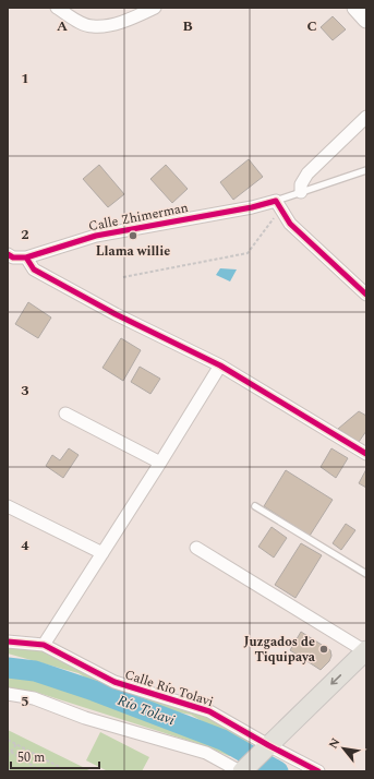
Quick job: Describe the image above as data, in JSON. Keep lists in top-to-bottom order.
{
  "streets": {
    "street": ["Calle Zhimerman", "Calle Río Tolavi"]
  },
  "water": ["Río Tolavi"],
  "places": ["Llama willie", "Juzgados de Tiquipaya"],
  "scale_bar": "50 m",
  "north": "top left",
  "grid": {
    "columns": ["A", "B", "C"],
    "rows": [
      "1",
      "2",
      "3",
      "4",
      "5"
    ]
  }
}
